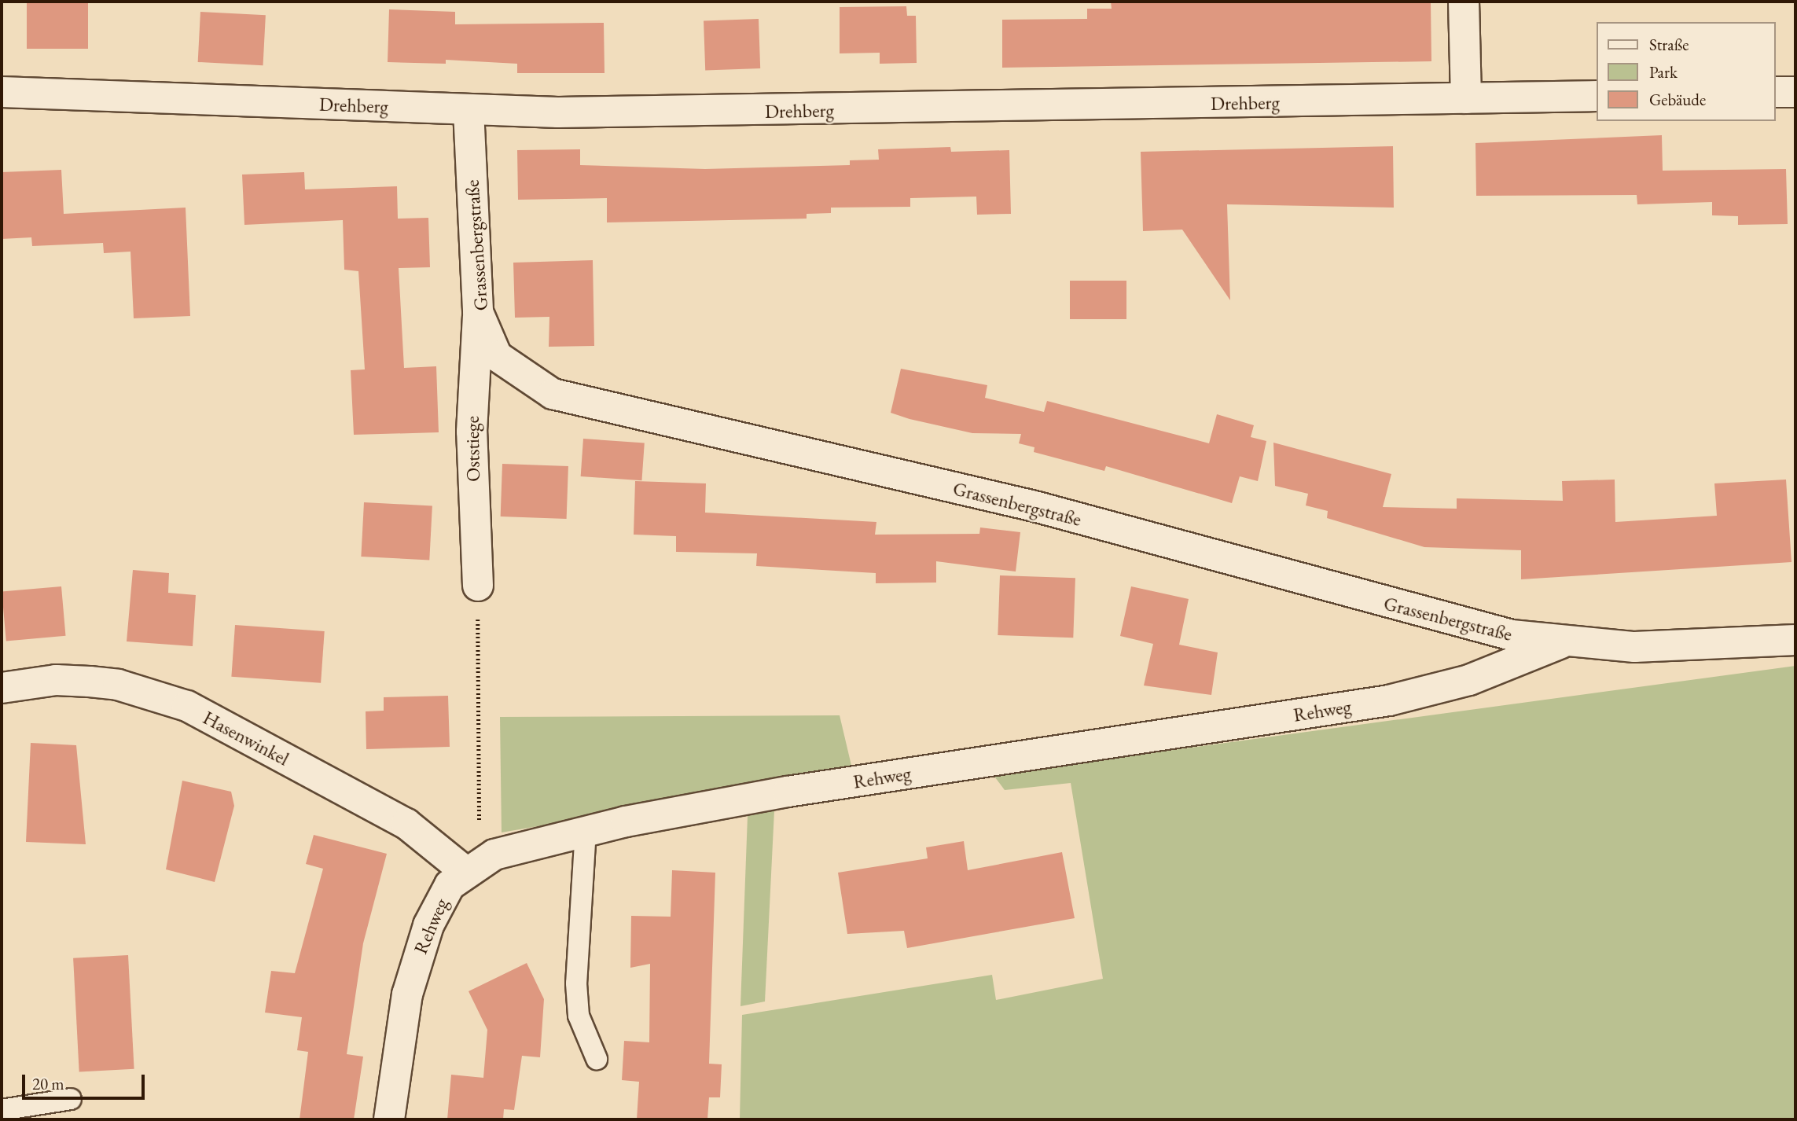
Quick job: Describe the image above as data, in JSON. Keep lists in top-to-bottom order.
{
  "streets": {
    "street": [
      "Drehberg",
      "Grassenbergstraße",
      "Oststiege",
      "Rehweg",
      "Hasenwinkel"
    ]
  },
  "crossings": [
    ["Drehberg", "Grassenbergstraße"],
    ["Grassenbergstraße", "Oststiege"],
    ["Grassenbergstraße", "Rehweg"],
    ["Rehweg", "Hasenwinkel"]
  ],
  "legend": ["Straße", "Park", "Gebäude"],
  "scale_bar": "20 m"
}
